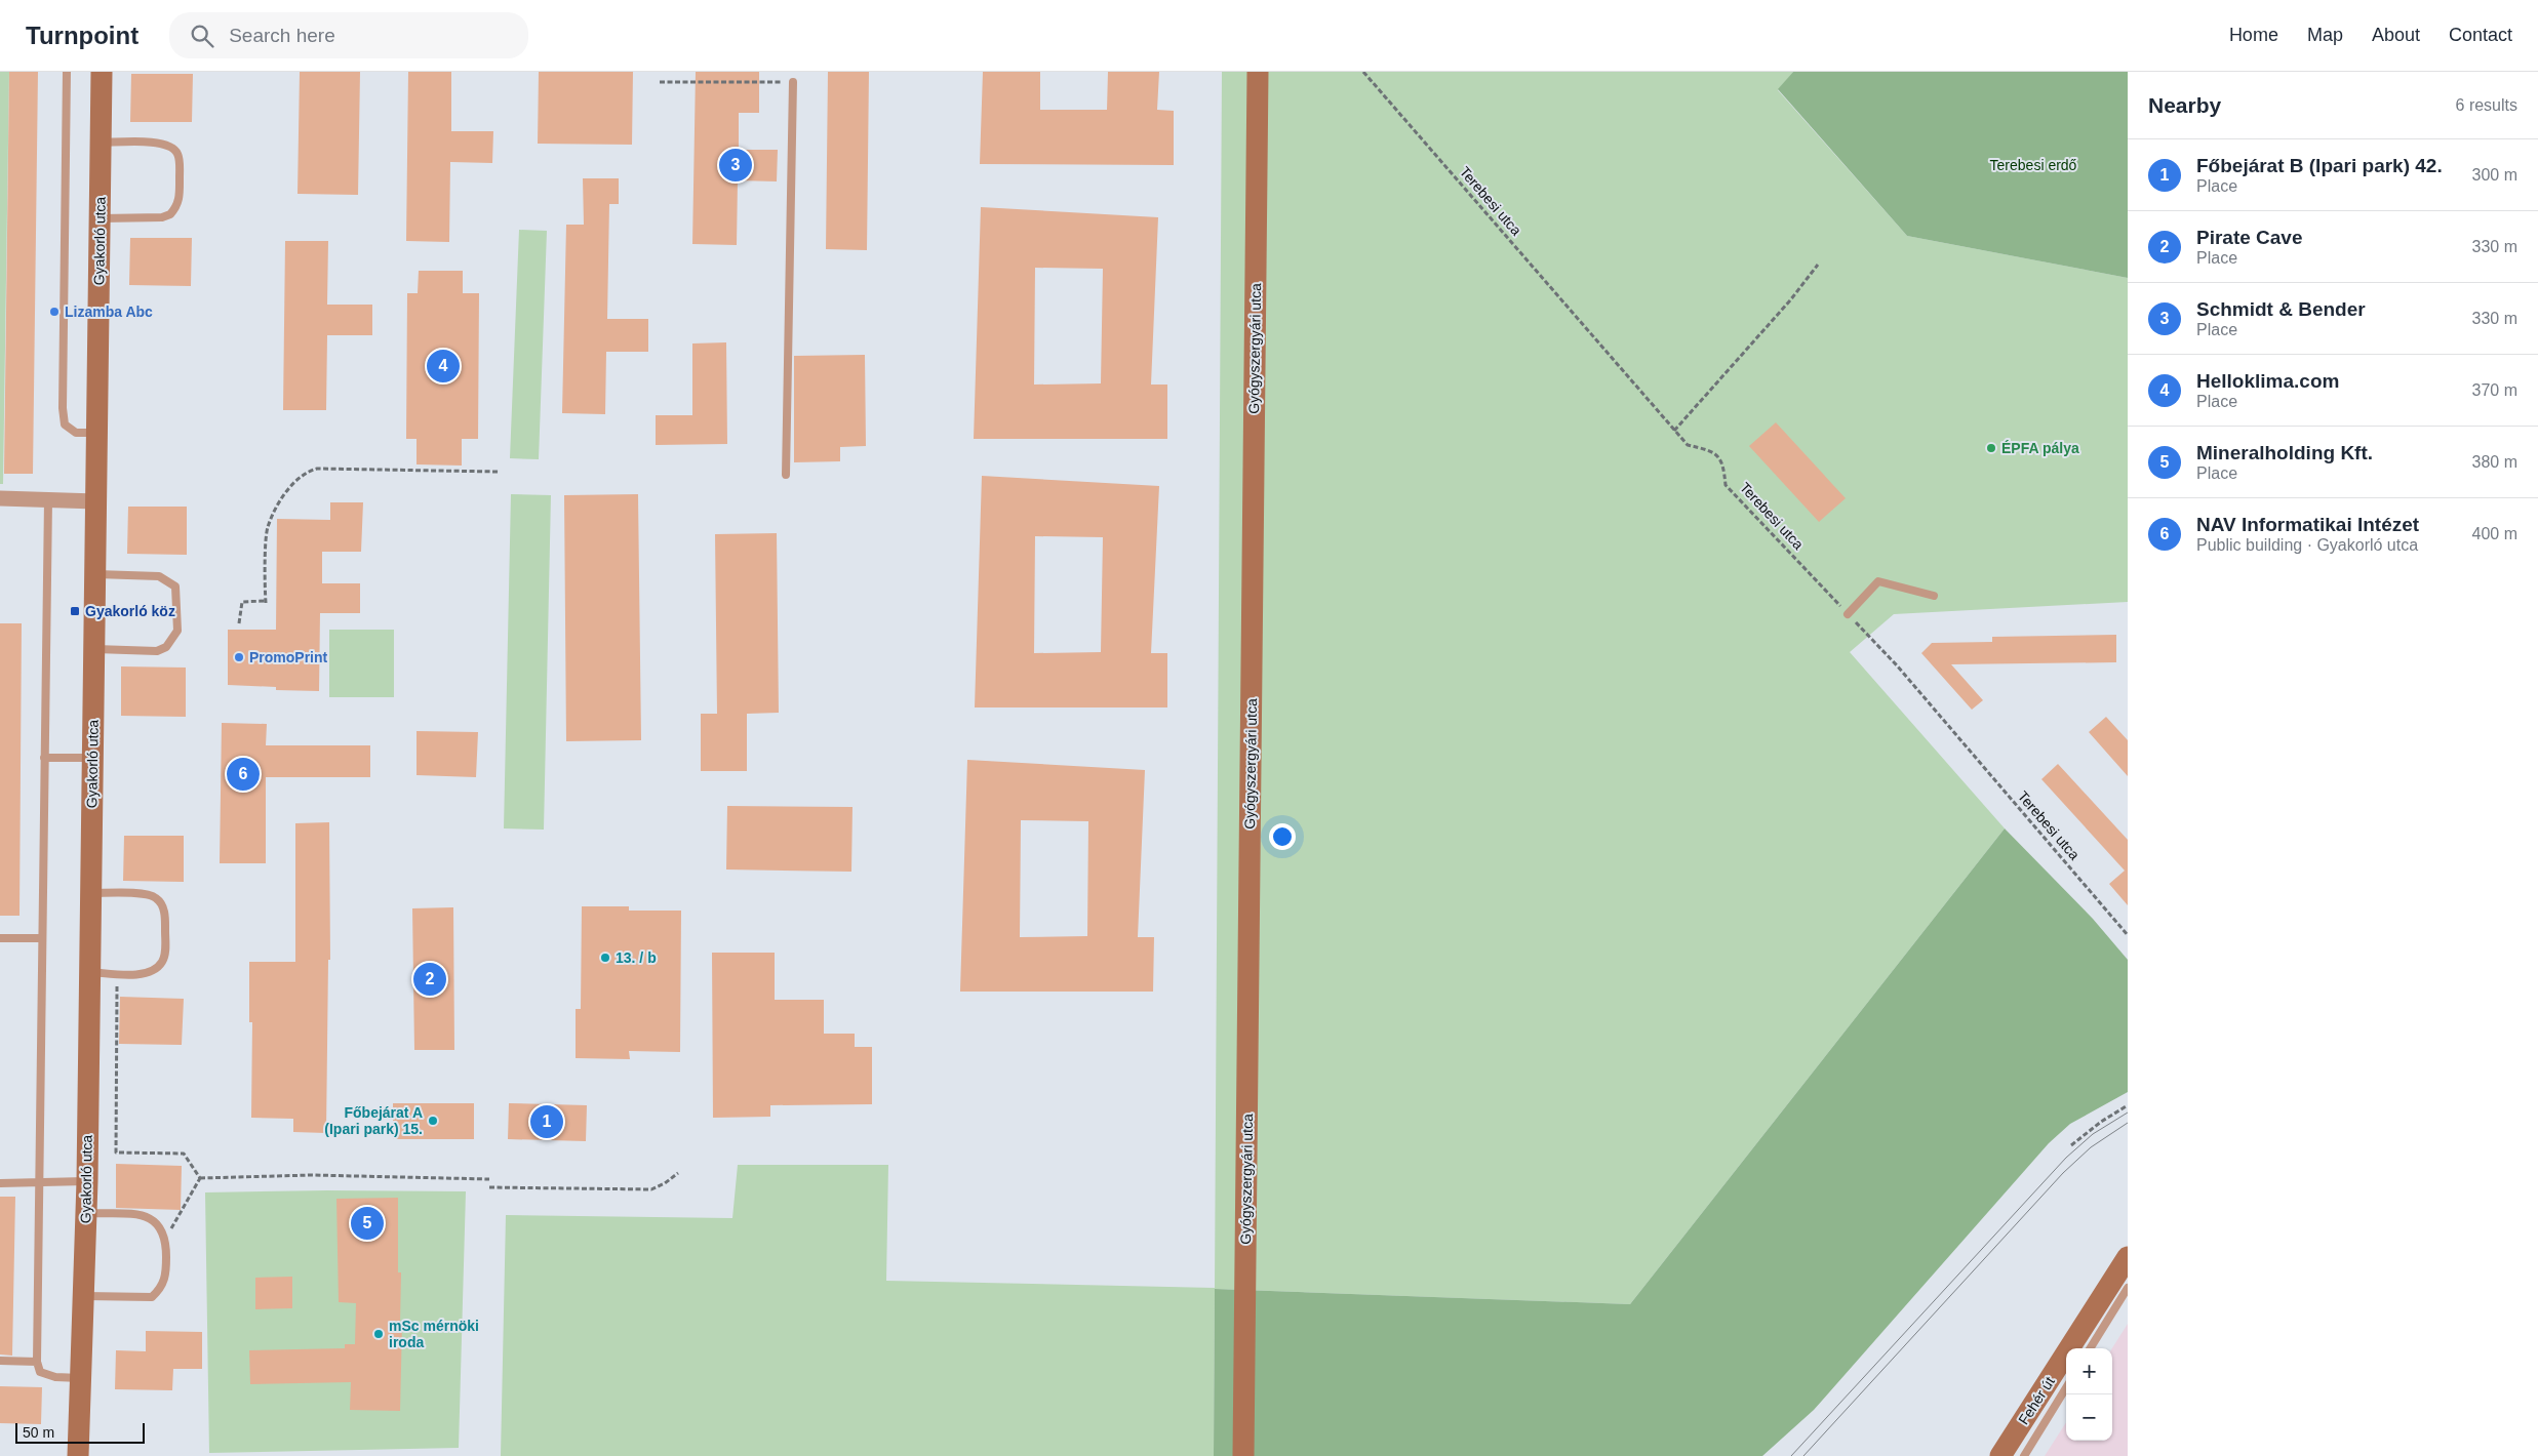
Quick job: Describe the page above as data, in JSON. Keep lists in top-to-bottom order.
{
  "streets": {
    "street": ["Gyakorló utca", "Gyógyszergyári utca", "Fehér út"],
    "path": ["Terebesi utca"]
  },
  "parks": ["Terebesi erdő"],
  "places": {
    "other": [
      "Lizamba Abc",
      "ÉPFA pálya",
      "PromoPrint",
      "13. / b",
      "Főbejárat A (Ipari park) 15.",
      "mSc mérnöki iroda"
    ],
    "transit": ["Gyakorló köz"]
  },
  "scale_bar": "50 m",
  "page": {
    "header": "Turnpoint",
    "search": "Search here",
    "nav": [
      "Home",
      "Map",
      "About",
      "Contact"
    ],
    "heading": ["Nearby", "6 results"],
    "list": [
      {
        "mark": "1",
        "name": "Főbejárat B (Ipari park) 42.",
        "note": "Place",
        "value": "300 m"
      },
      {
        "mark": "2",
        "name": "Pirate Cave",
        "note": "Place",
        "value": "330 m"
      },
      {
        "mark": "3",
        "name": "Schmidt & Bender",
        "note": "Place",
        "value": "330 m"
      },
      {
        "mark": "4",
        "name": "Helloklima.com",
        "note": "Place",
        "value": "370 m"
      },
      {
        "mark": "5",
        "name": "Mineralholding Kft.",
        "note": "Place",
        "value": "380 m"
      },
      {
        "mark": "6",
        "name": "NAV Informatikai Intézet",
        "note": "Public building · Gyakorló utca",
        "value": "400 m"
      }
    ],
    "pins": [
      "3",
      "4",
      "6",
      "2",
      "1",
      "5"
    ],
    "map_buttons": ["+", "−"],
    "scale": "50 m"
  }
}
